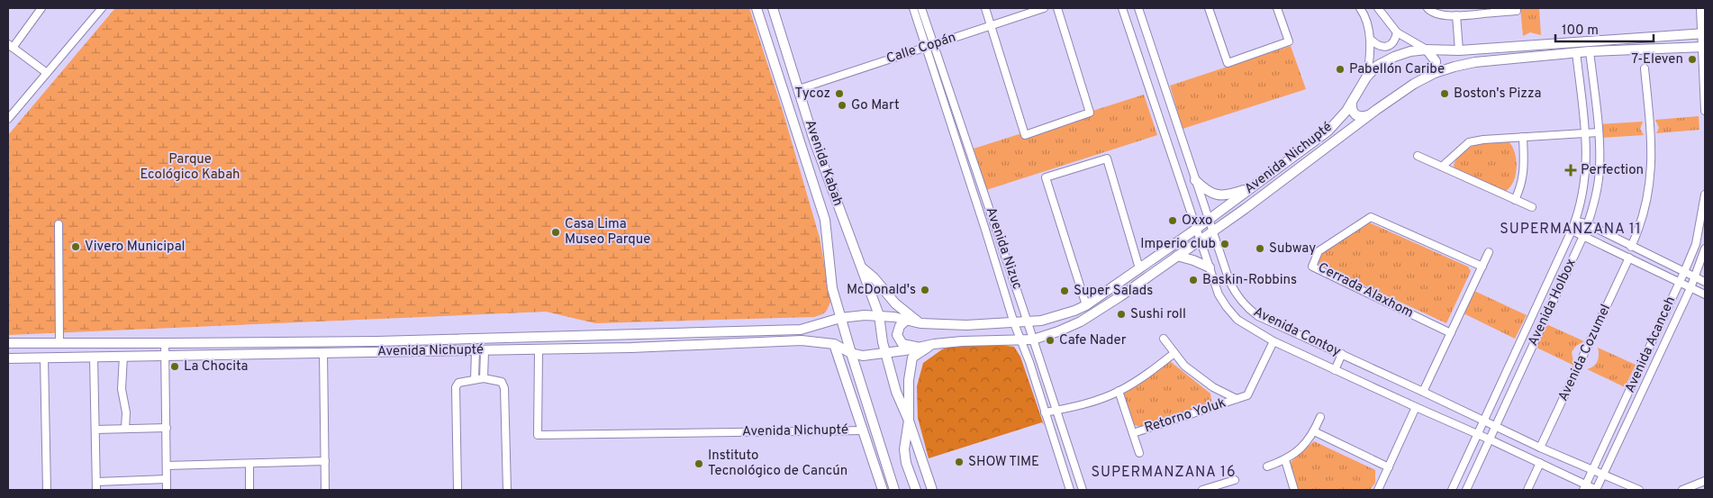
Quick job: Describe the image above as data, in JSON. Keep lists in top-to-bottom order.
{
  "streets": {
    "main road": ["Avenida Nichupté", "Avenida Kabah"],
    "street": [
      "Calle Copán",
      "Avenida Nizuc",
      "Cerrada Alaxhom",
      "Avenida Holbox",
      "Avenida Contoy",
      "Avenida Acanceh",
      "Avenida Cozumel",
      "Retorno Yoluk"
    ]
  },
  "crossings": [
    ["Calle Copán", "Avenida Kabah"],
    ["Calle Copán", "Avenida Nizuc"],
    ["Avenida Nichupté", "Avenida Kabah"],
    ["Avenida Nichupté", "Avenida Nizuc"],
    ["Avenida Nichupté", "Avenida Holbox"],
    ["Avenida Nichupté", "Avenida Contoy"],
    ["Avenida Holbox", "Avenida Contoy"],
    ["Avenida Contoy", "Avenida Acanceh"],
    ["Avenida Contoy", "Avenida Cozumel"],
    ["Avenida Contoy", "Retorno Yoluk"]
  ],
  "districts": ["SUPERMANZANA 11", "SUPERMANZANA 16"],
  "parks": ["Parque Ecológico Kabah"],
  "places": {
    "other": [
      "7-Eleven",
      "Pabellón Caribe",
      "Tycoz",
      "Boston's Pizza",
      "Go Mart",
      "Oxxo",
      "Casa Lima Museo Parque",
      "Imperio club",
      "Vivero Municipal",
      "Subway",
      "Baskin-Robbins",
      "McDonald's",
      "Super Salads",
      "Sushi roll",
      "Cafe Nader",
      "La Chocita",
      "SHOW TIME",
      "Instituto Tecnológico de Cancún"
    ],
    "health": ["Perfection"]
  },
  "scale_bar": "100 m"
}
